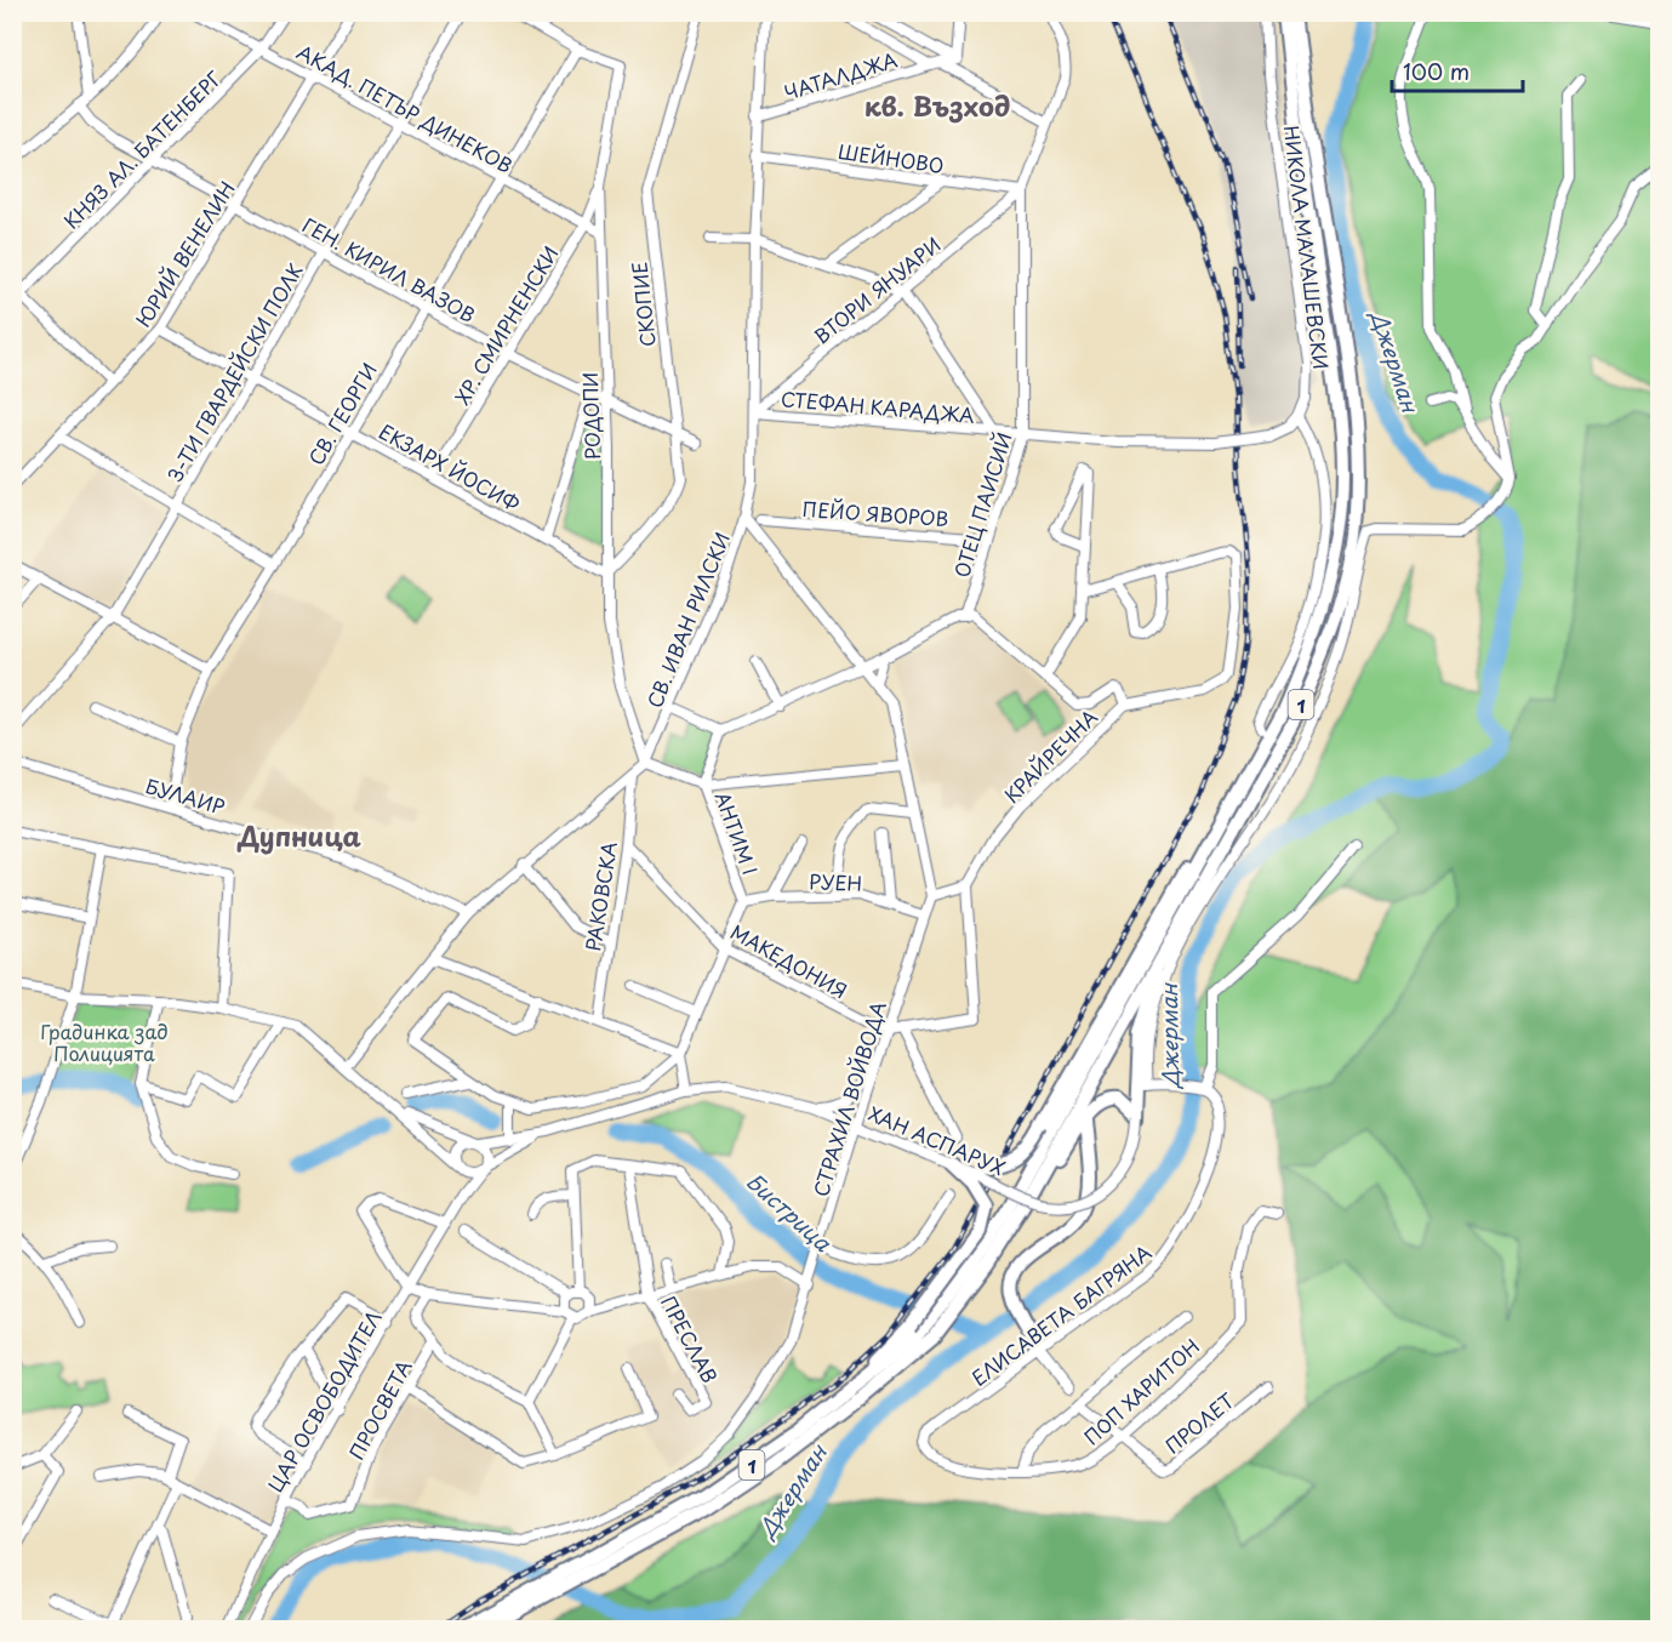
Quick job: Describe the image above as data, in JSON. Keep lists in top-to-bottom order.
{
  "streets": {
    "main road": ["1"],
    "street": [
      "ЧАТАЛДЖА",
      "АКАД. ПЕТЪР ДИНЕКОВ",
      "КНЯЗ АЛ. БАТЕНБЕРГ",
      "ШЕЙНОВО",
      "НИКОЛА МАЛАШЕВСКИ",
      "ЮРИЙ ВЕНЕЛИН",
      "ГЕН. КИРИЛ ВАЗОВ",
      "ВТОРИ ЯНУАРИ",
      "СКОПИЕ",
      "ХР. СМИРНЕНСКИ",
      "3-ТИ ГВАРДЕЙСКИ ПОЛК",
      "СТЕФАН КАРАДЖА",
      "СВ. ГЕОРГИ",
      "РОДОПИ",
      "ЕКЗАРХ ЙОСИФ",
      "ОТЕЦ ПАИСИЙ",
      "ПЕЙО ЯВОРОВ",
      "СВ. ИВАН РИЛСКИ",
      "КРАЙРЕЧНА",
      "БУЛАИР",
      "АНТИМ I",
      "РУЕН",
      "РАКОВСКА",
      "МАКЕДОНИЯ",
      "СТРАХИЛ ВОЙВОДА",
      "ХАН АСПАРУХ",
      "ЕЛИСАВЕТА БАГРЯНА",
      "ПРЕСЛАВ",
      "ПОП ХАРИТОН",
      "ЦАР ОСВОБОДИТЕЛ",
      "ПРОСВЕТА",
      "ПРОЛЕТ"
    ]
  },
  "crossings": [
    ["ЧАТАЛДЖА", "СВ. ИВАН РИЛСКИ"],
    ["АКАД. ПЕТЪР ДИНЕКОВ", "КНЯЗ АЛ. БАТЕНБЕРГ"],
    ["АКАД. ПЕТЪР ДИНЕКОВ", "ЮРИЙ ВЕНЕЛИН"],
    ["АКАД. ПЕТЪР ДИНЕКОВ", "ХР. СМИРНЕНСКИ"],
    ["АКАД. ПЕТЪР ДИНЕКОВ", "3-ТИ ГВАРДЕЙСКИ ПОЛК"],
    ["АКАД. ПЕТЪР ДИНЕКОВ", "СВ. ГЕОРГИ"],
    ["АКАД. ПЕТЪР ДИНЕКОВ", "РОДОПИ"],
    ["КНЯЗ АЛ. БАТЕНБЕРГ", "ГЕН. КИРИЛ ВАЗОВ"],
    ["ШЕЙНОВО", "ВТОРИ ЯНУАРИ"],
    ["ШЕЙНОВО", "ОТЕЦ ПАИСИЙ"],
    ["ШЕЙНОВО", "СВ. ИВАН РИЛСКИ"],
    ["НИКОЛА МАЛАШЕВСКИ", "СТЕФАН КАРАДЖА"],
    ["ЮРИЙ ВЕНЕЛИН", "ГЕН. КИРИЛ ВАЗОВ"],
    ["ЮРИЙ ВЕНЕЛИН", "ЕКЗАРХ ЙОСИФ"],
    ["ГЕН. КИРИЛ ВАЗОВ", "СКОПИЕ"],
    ["ГЕН. КИРИЛ ВАЗОВ", "ХР. СМИРНЕНСКИ"],
    ["ГЕН. КИРИЛ ВАЗОВ", "3-ТИ ГВАРДЕЙСКИ ПОЛК"],
    ["ГЕН. КИРИЛ ВАЗОВ", "СВ. ГЕОРГИ"],
    ["ГЕН. КИРИЛ ВАЗОВ", "РОДОПИ"],
    ["ВТОРИ ЯНУАРИ", "СТЕФАН КАРАДЖА"],
    ["ВТОРИ ЯНУАРИ", "ОТЕЦ ПАИСИЙ"],
    ["ВТОРИ ЯНУАРИ", "СВ. ИВАН РИЛСКИ"],
    ["СКОПИЕ", "РОДОПИ"],
    ["СКОПИЕ", "ЕКЗАРХ ЙОСИФ"],
    ["ХР. СМИРНЕНСКИ", "РОДОПИ"],
    ["ХР. СМИРНЕНСКИ", "ЕКЗАРХ ЙОСИФ"],
    ["3-ТИ ГВАРДЕЙСКИ ПОЛК", "ЕКЗАРХ ЙОСИФ"],
    ["СТЕФАН КАРАДЖА", "ОТЕЦ ПАИСИЙ"],
    ["СТЕФАН КАРАДЖА", "СВ. ИВАН РИЛСКИ"],
    ["СВ. ГЕОРГИ", "РОДОПИ"],
    ["СВ. ГЕОРГИ", "ЕКЗАРХ ЙОСИФ"],
    ["СВ. ГЕОРГИ", "БУЛАИР"],
    ["РОДОПИ", "ЕКЗАРХ ЙОСИФ"],
    ["РОДОПИ", "СВ. ИВАН РИЛСКИ"],
    ["ОТЕЦ ПАИСИЙ", "ПЕЙО ЯВОРОВ"],
    ["СВ. ИВАН РИЛСКИ", "БУЛАИР"],
    ["СВ. ИВАН РИЛСКИ", "РАКОВСКА"],
    ["СВ. ИВАН РИЛСКИ", "ХАН АСПАРУХ"],
    ["АНТИМ I", "РУЕН"],
    ["АНТИМ I", "МАКЕДОНИЯ"],
    ["РУЕН", "СТРАХИЛ ВОЙВОДА"],
    ["РАКОВСКА", "МАКЕДОНИЯ"],
    ["МАКЕДОНИЯ", "СТРАХИЛ ВОЙВОДА"],
    ["СТРАХИЛ ВОЙВОДА", "ХАН АСПАРУХ"],
    ["ХАН АСПАРУХ", "ЦАР ОСВОБОДИТЕЛ"],
    ["ЕЛИСАВЕТА БАГРЯНА", "ПОП ХАРИТОН"],
    ["ПОП ХАРИТОН", "ПРОЛЕТ"],
    ["ЦАР ОСВОБОДИТЕЛ", "ПРОСВЕТА"]
  ],
  "districts": ["кв. Възход", "Дупница"],
  "water": ["Джерман", "Бистрица"],
  "parks": ["Градинка зад Полицията"],
  "scale_bar": "100 m"
}
